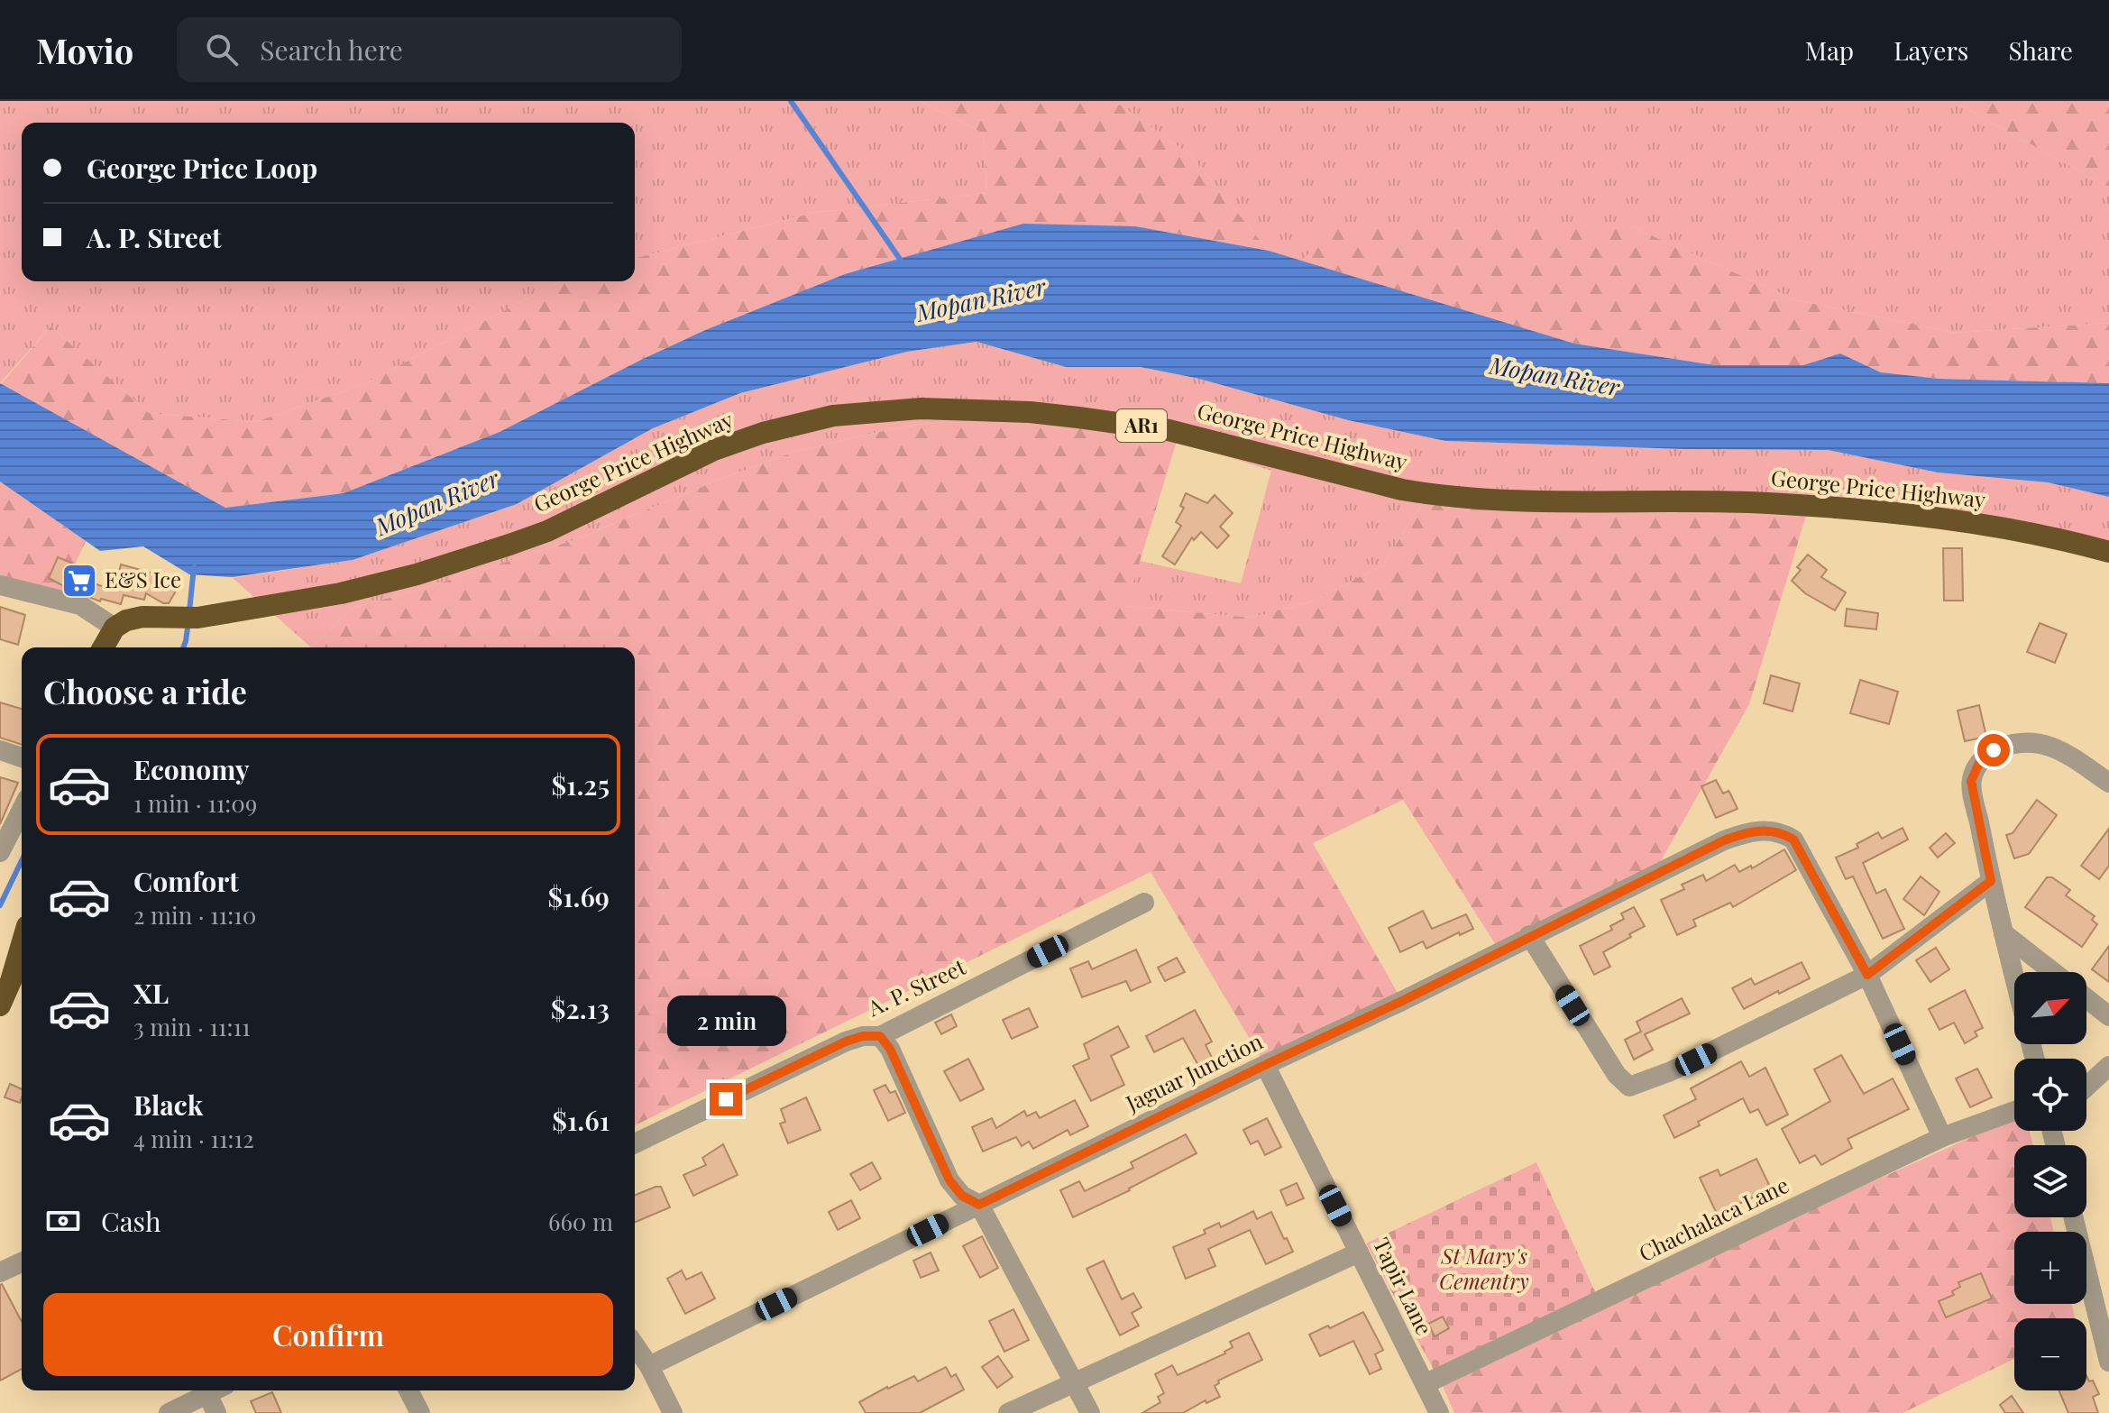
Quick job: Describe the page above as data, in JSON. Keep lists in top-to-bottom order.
{
  "streets": {
    "highway": ["AR1", "George Price Highway"],
    "street": [
      "A. P. Street",
      "Jaguar Junction",
      "Chachalaca Lane",
      "Tapir Lane"
    ]
  },
  "crossings": [
    ["Jaguar Junction", "Tapir Lane"],
    ["Chachalaca Lane", "Tapir Lane"]
  ],
  "water": ["Mopan River"],
  "parks": ["St Mary's Cementry"],
  "places": {
    "supermarket": ["E&S Ice"]
  },
  "north": "top right",
  "page": {
    "header": "Movio",
    "search": "Search here",
    "nav": ["Map", "Layers", "Share"],
    "banner": ["George Price Loop", "A. P. Street"],
    "heading": "Choose a ride",
    "list": [
      {
        "name": "Economy",
        "note": "1 min · 11:09",
        "value": "$1.25"
      },
      {
        "name": "Comfort",
        "note": "2 min · 11:10",
        "value": "$1.69"
      },
      {
        "name": "XL",
        "note": "3 min · 11:11",
        "value": "$2.13"
      },
      {
        "name": "Black",
        "note": "4 min · 11:12",
        "value": "$1.61"
      }
    ],
    "map_buttons": ["+", "−"],
    "bubble": "2 min",
    "pay": ["Cash", "660 m"],
    "buttons": "Confirm"
  }
}
